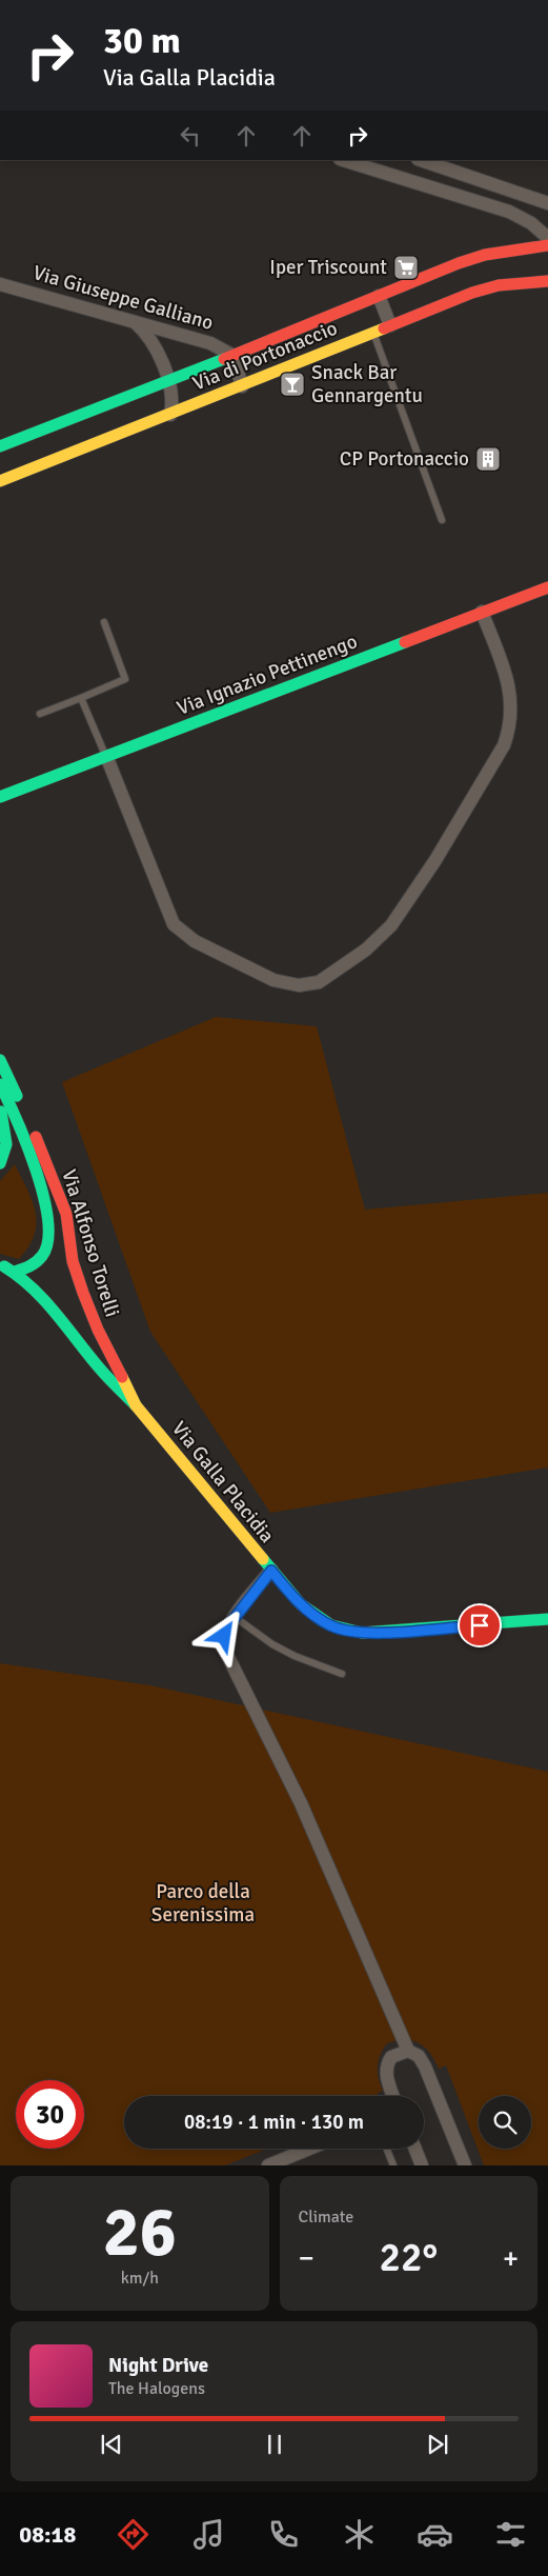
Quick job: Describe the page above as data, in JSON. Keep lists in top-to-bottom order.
{
  "streets": {
    "main road": [
      "Via di Portonaccio",
      "Via Ignazio Pettinengo",
      "Via Alfonso Torelli",
      "Via Galla Placidia"
    ],
    "street": ["Via Giuseppe Galliano"]
  },
  "crossings": [
    ["Via Giuseppe Galliano", "Via di Portonaccio"],
    ["Via Alfonso Torelli", "Via Galla Placidia"]
  ],
  "parks": ["Parco della Serenissima"],
  "places": {
    "supermarket": ["Iper Triscount"],
    "bar": ["Snack Bar Gennargentu"],
    "building": ["CP Portonaccio"]
  },
  "page": {
    "turn": ["30 m", "Via Galla Placidia"],
    "limit": "30",
    "trip": "08:19 · 1 min · 130 m",
    "tile": [
      ["26", "km/h"],
      "Climate"
    ],
    "heat": ["−", "22°", "+"],
    "song": ["Night Drive", "The Halogens"],
    "tabs": "08:18"
  }
}
